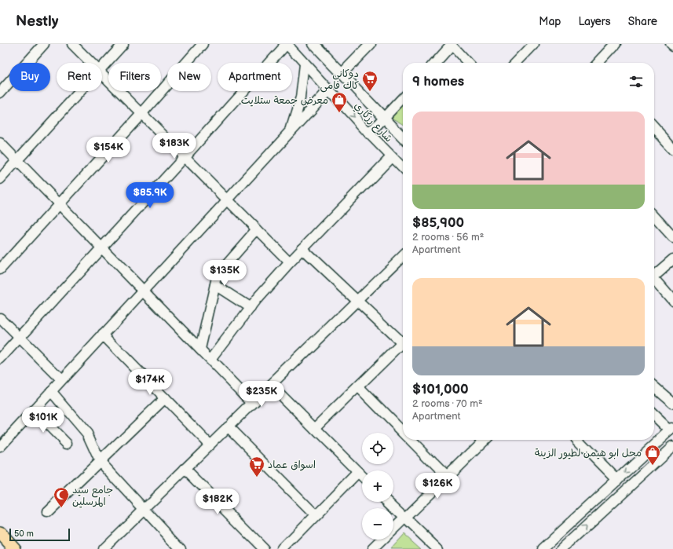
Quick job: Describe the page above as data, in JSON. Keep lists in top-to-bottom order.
{
  "streets": {
    "street": ["شارع رزكاري"]
  },
  "places": {
    "supermarket": ["دوكانى كاك فامى", "اسواق عماد"],
    "shop": ["معرض جمعة ستلايت", "محل ابو هيمن لطيور الزينة"],
    "mosque": ["جامع سيد المرسلين"]
  },
  "scale_bar": "50 m",
  "page": {
    "header": "Nestly",
    "nav": ["Map", "Layers", "Share"],
    "chip": [
      "Buy",
      "Rent",
      "Filters",
      "New",
      "Apartment"
    ],
    "heading": "9 homes",
    "list": [
      {
        "name": "$85,900",
        "note": "2 rooms · 56 m² · Apartment"
      },
      {
        "name": "$101,000",
        "note": "2 rooms · 70 m² · Apartment"
      }
    ],
    "price": [
      "$183K",
      "$154K",
      "$85.9K",
      "$135K",
      "$174K",
      "$235K",
      "$101K",
      "$126K",
      "$182K"
    ],
    "map_buttons": ["+", "−"],
    "scale": "50 m"
  }
}
